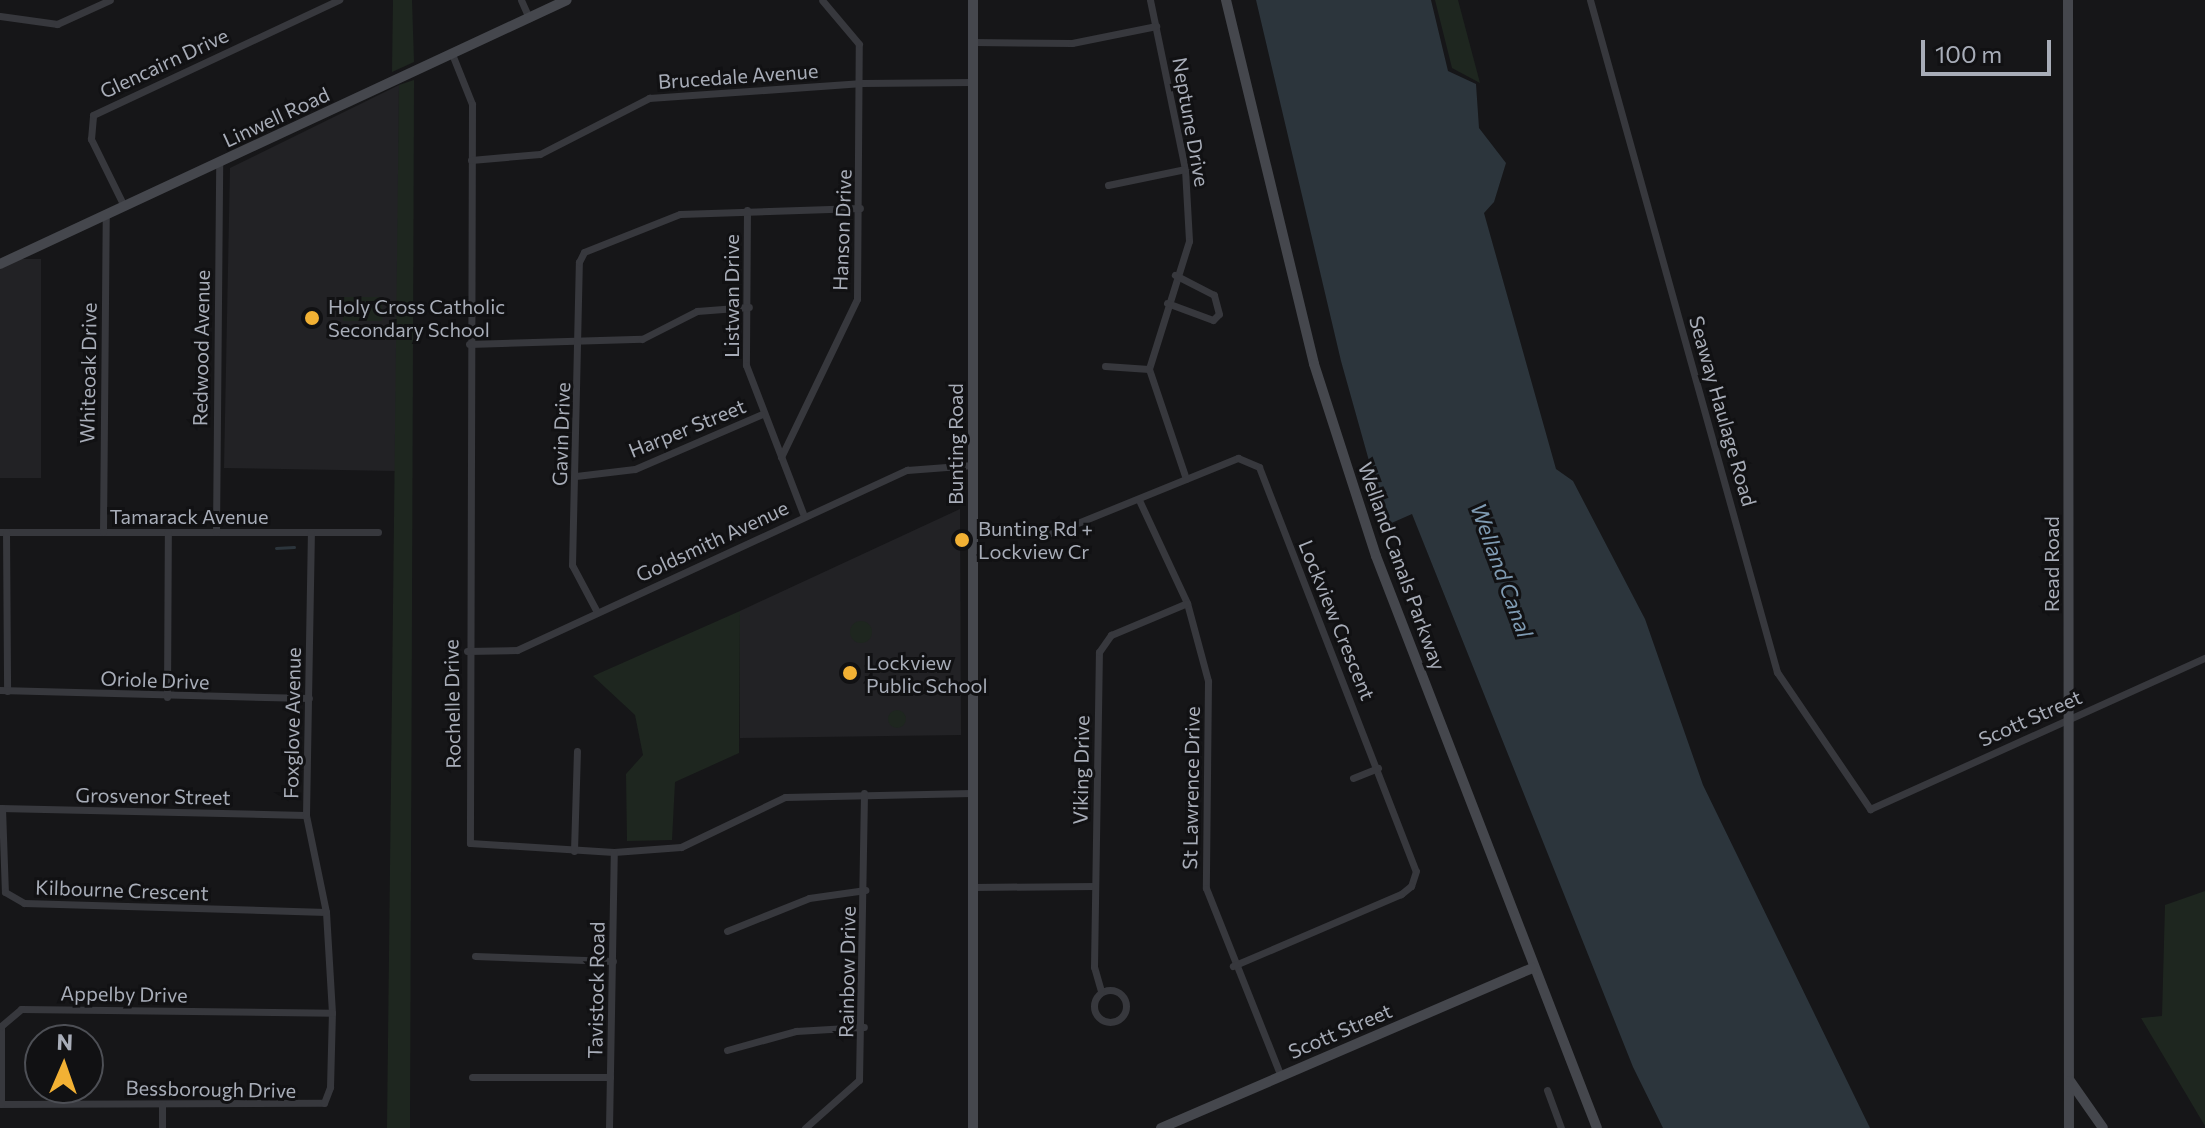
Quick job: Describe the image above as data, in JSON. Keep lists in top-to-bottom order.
{
  "streets": {
    "main road": [
      "Linwell Road",
      "Bunting Road",
      "Read Road",
      "Welland Canals Parkway",
      "Scott Street"
    ],
    "street": [
      "Glencairn Drive",
      "Brucedale Avenue",
      "Neptune Drive",
      "Hanson Drive",
      "Listwan Drive",
      "Redwood Avenue",
      "Whiteoak Drive",
      "Seaway Haulage Road",
      "Harper Street",
      "Gavin Drive",
      "Tamarack Avenue",
      "Goldsmith Avenue",
      "Lockview Crescent",
      "Oriole Drive",
      "Rochelle Drive",
      "Foxglove Avenue",
      "Viking Drive",
      "St Lawrence Drive",
      "Grosvenor Street",
      "Kilbourne Crescent",
      "Rainbow Drive",
      "Tavistock Road",
      "Appelby Drive",
      "Bessborough Drive"
    ]
  },
  "crossings": [
    ["Glencairn Drive", "Linwell Road"],
    ["Brucedale Avenue", "Hanson Drive"],
    ["Brucedale Avenue", "Bunting Road"],
    ["Brucedale Avenue", "Rochelle Drive"],
    ["Linwell Road", "Redwood Avenue"],
    ["Linwell Road", "Whiteoak Drive"],
    ["Linwell Road", "Rochelle Drive"],
    ["Hanson Drive", "Listwan Drive"],
    ["Listwan Drive", "Harper Street"],
    ["Listwan Drive", "Gavin Drive"],
    ["Listwan Drive", "Goldsmith Avenue"],
    ["Redwood Avenue", "Tamarack Avenue"],
    ["Whiteoak Drive", "Tamarack Avenue"],
    ["Seaway Haulage Road", "Scott Street"],
    ["Harper Street", "Gavin Drive"],
    ["Gavin Drive", "Goldsmith Avenue"],
    ["Bunting Road", "Goldsmith Avenue"],
    ["Bunting Road", "Lockview Crescent"],
    ["Bunting Road", "Rochelle Drive"],
    ["Tamarack Avenue", "Foxglove Avenue"],
    ["Goldsmith Avenue", "Rochelle Drive"],
    ["Read Road", "Scott Street"],
    ["Welland Canals Parkway", "Scott Street"],
    ["Lockview Crescent", "St Lawrence Drive"],
    ["Oriole Drive", "Foxglove Avenue"],
    ["Rochelle Drive", "Rainbow Drive"],
    ["Rochelle Drive", "Tavistock Road"],
    ["Scott Street", "St Lawrence Drive"],
    ["Foxglove Avenue", "Grosvenor Street"],
    ["Foxglove Avenue", "Kilbourne Crescent"],
    ["Foxglove Avenue", "Bessborough Drive"],
    ["Viking Drive", "St Lawrence Drive"],
    ["Grosvenor Street", "Kilbourne Crescent"],
    ["Kilbourne Crescent", "Bessborough Drive"],
    ["Appelby Drive", "Bessborough Drive"]
  ],
  "water": ["Welland Canal"],
  "places": ["Holy Cross Catholic Secondary School", "Bunting Rd + Lockview Cr", "Lockview Public School"],
  "scale_bar": "100 m",
  "north": "top"
}
